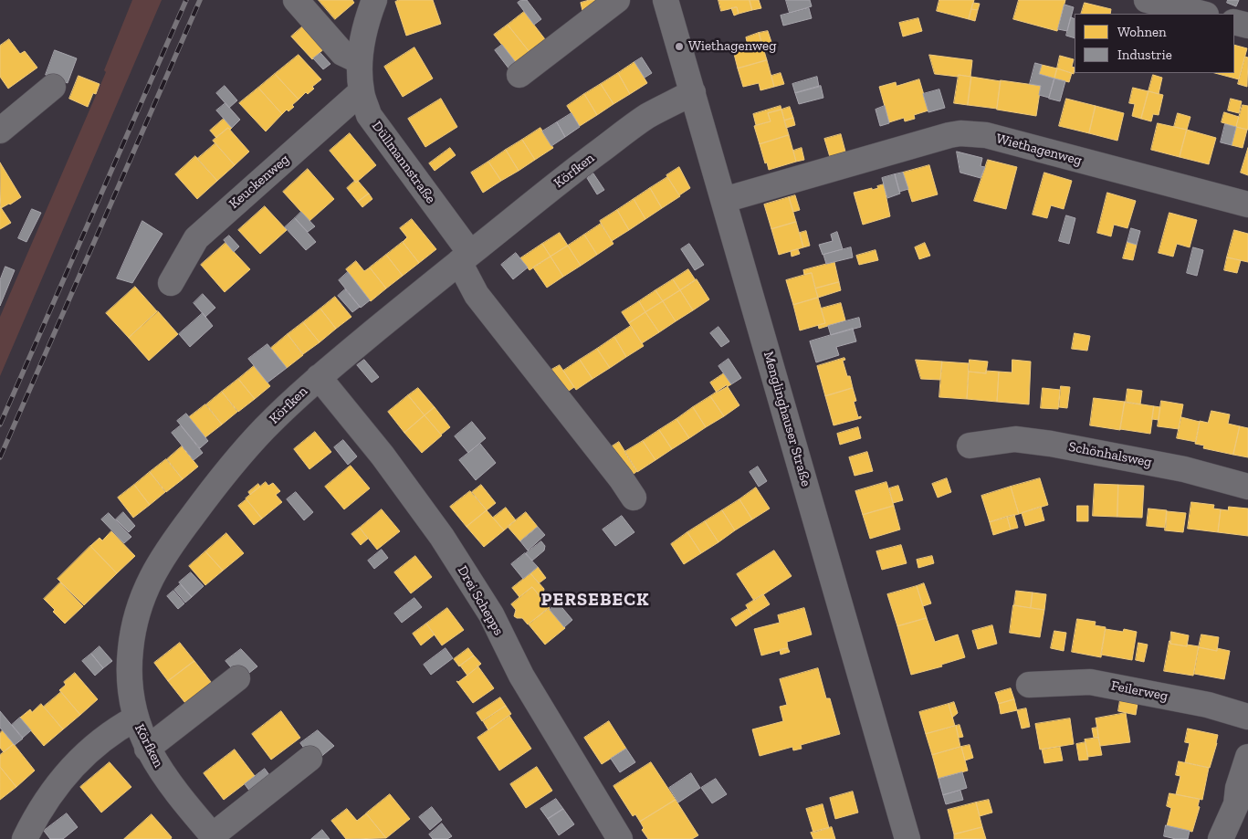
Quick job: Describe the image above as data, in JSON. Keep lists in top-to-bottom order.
{
  "streets": {
    "street": [
      "Wiethagenweg",
      "Düllmannstraße",
      "Körfken",
      "Keuckenweg",
      "Menglinghauser Straße",
      "Schönhalsweg",
      "Drei Schepps",
      "Feilerweg"
    ]
  },
  "crossings": [
    ["Wiethagenweg", "Menglinghauser Straße"],
    ["Düllmannstraße", "Körfken"],
    ["Düllmannstraße", "Keuckenweg"],
    ["Körfken", "Menglinghauser Straße"],
    ["Körfken", "Drei Schepps"]
  ],
  "districts": ["PERSEBECK"],
  "places": ["Wiethagenweg"],
  "legend": ["Wohnen", "Industrie"]
}
